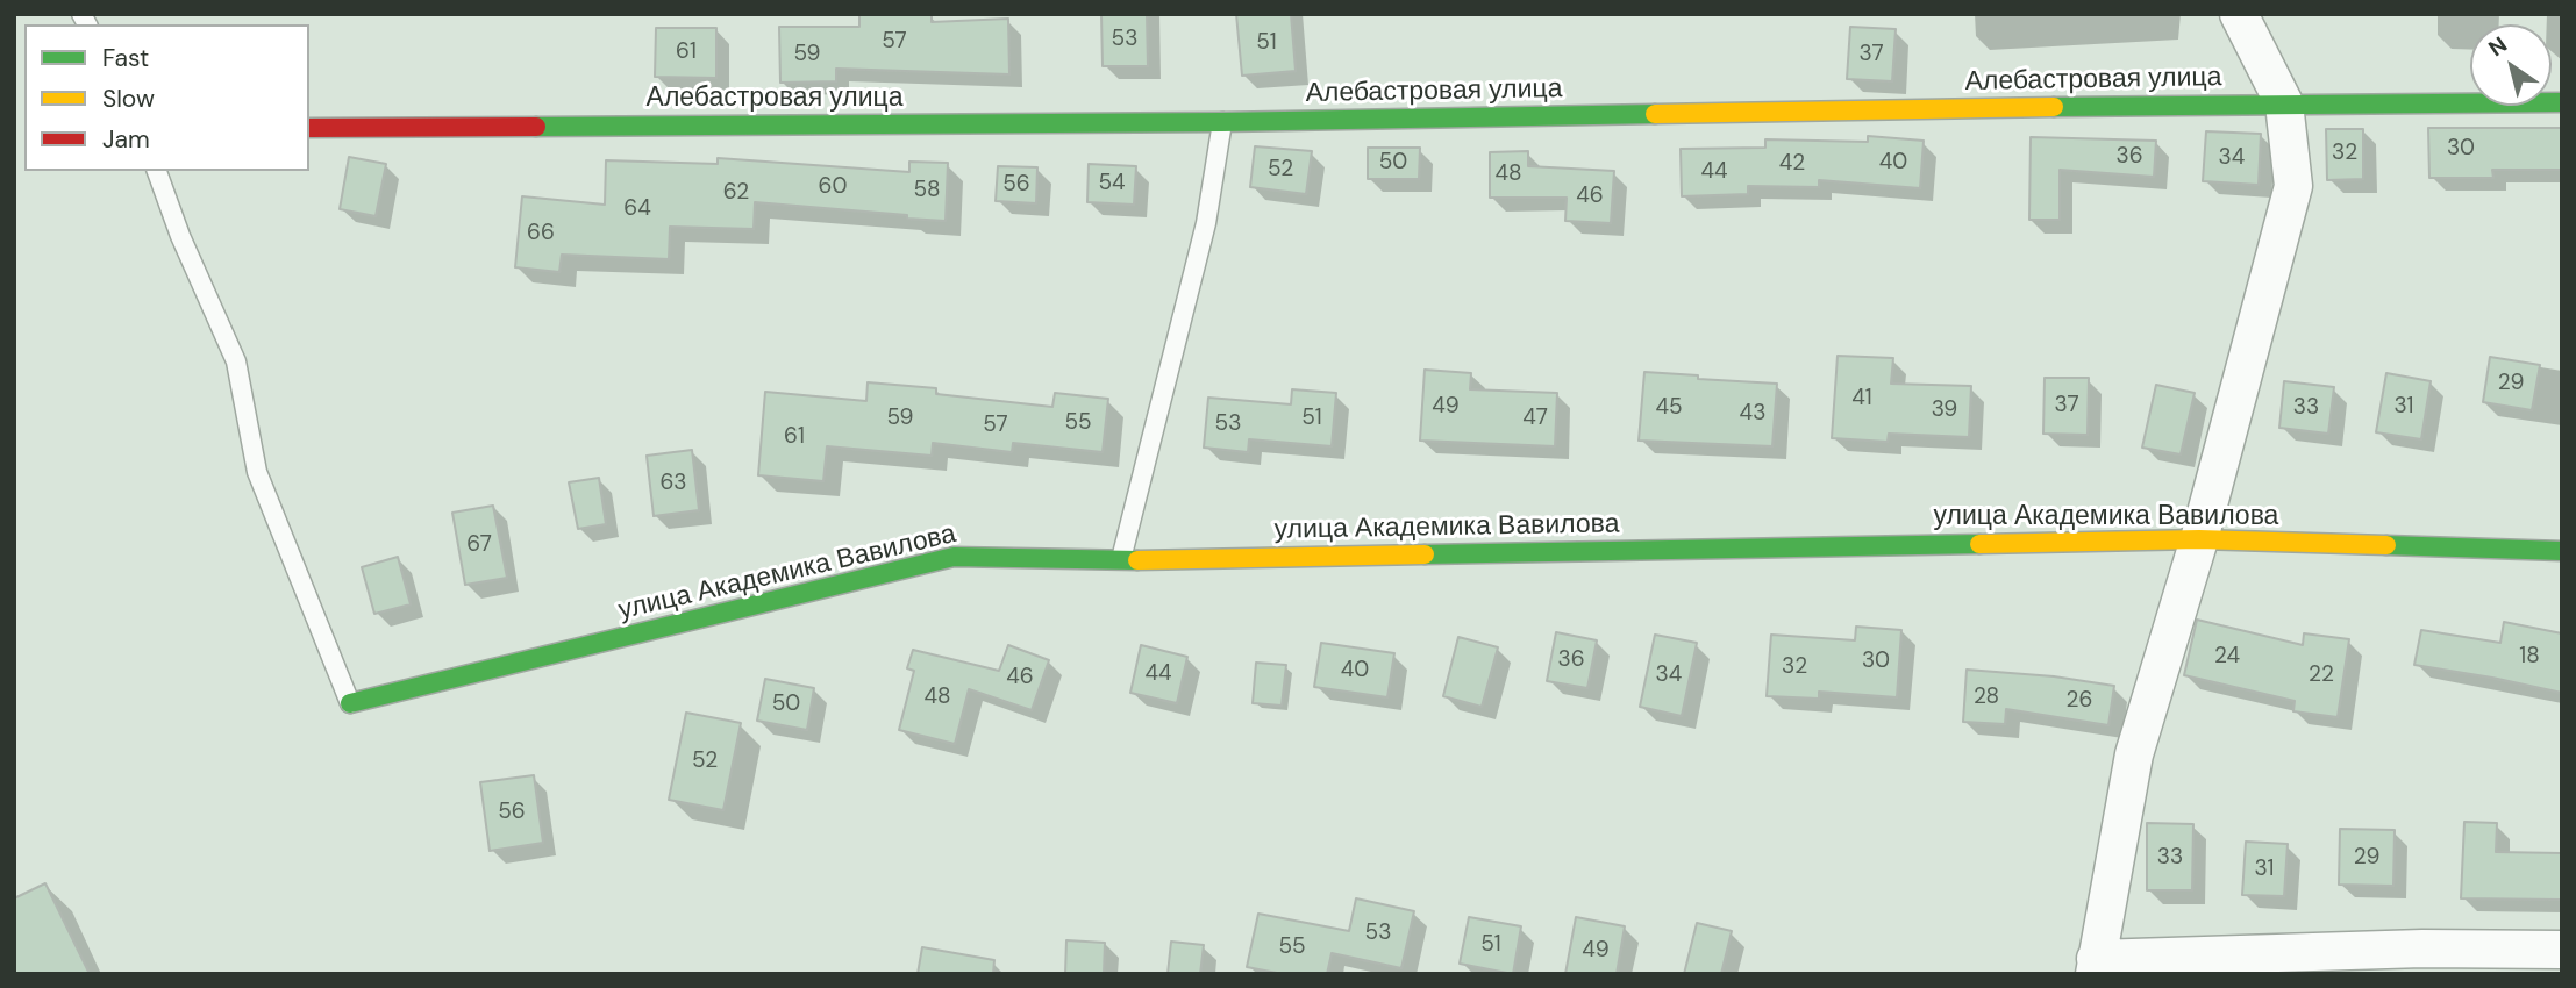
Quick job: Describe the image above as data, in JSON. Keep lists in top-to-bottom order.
{
  "streets": {
    "street": ["Алебастровая улица", "улица Академика Вавилова"]
  },
  "house_numbers": [
    "53",
    "57",
    "51",
    "61",
    "59",
    "37",
    "30",
    "32",
    "36",
    "34",
    "50",
    "40",
    "42",
    "52",
    "44",
    "48",
    "54",
    "56",
    "60",
    "58",
    "62",
    "46",
    "64",
    "66",
    "29",
    "41",
    "37",
    "49",
    "31",
    "45",
    "33",
    "39",
    "43",
    "59",
    "51",
    "47",
    "55",
    "53",
    "57",
    "61",
    "63",
    "67",
    "24",
    "18",
    "36",
    "30",
    "32",
    "40",
    "44",
    "34",
    "22",
    "46",
    "48",
    "28",
    "26",
    "50",
    "52",
    "56",
    "33",
    "29",
    "31",
    "53",
    "51",
    "55",
    "49"
  ],
  "legend": ["Fast", "Slow", "Jam"],
  "north": "top left"
}
